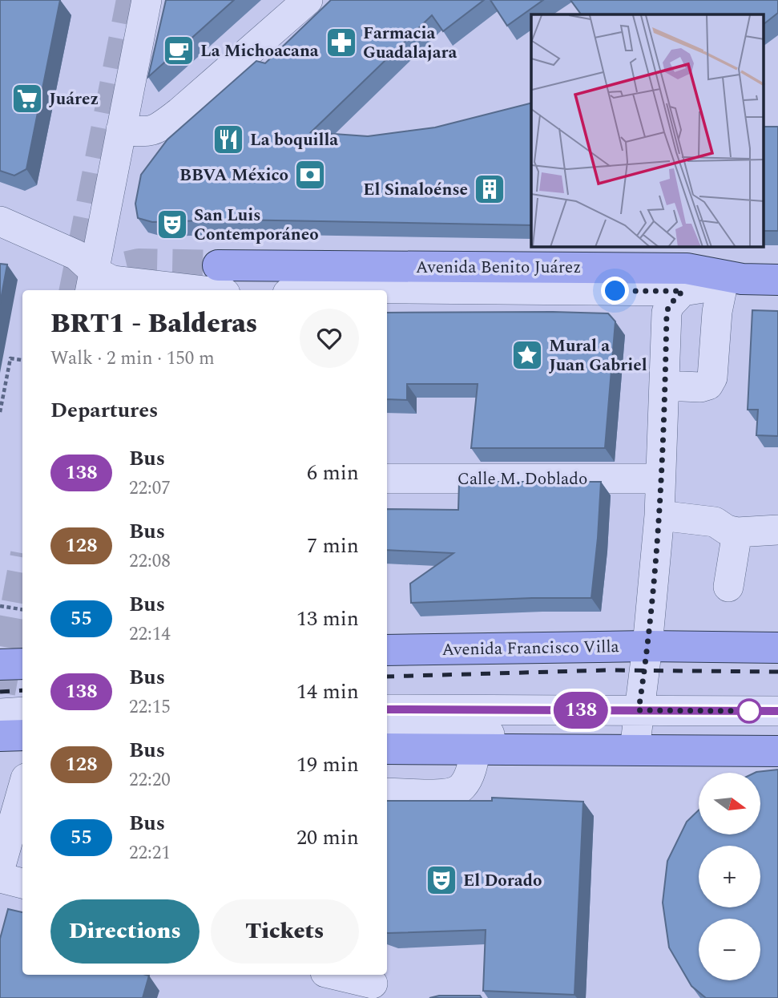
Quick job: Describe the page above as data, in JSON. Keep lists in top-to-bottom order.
{
  "streets": {
    "main road": ["Avenida Benito Juárez", "Avenida Francisco Villa"],
    "street": ["Calle M. Doblado"]
  },
  "places": {
    "pharmacy": ["Farmacia Guadalajara"],
    "cafe": ["La Michoacana"],
    "supermarket": ["Juárez"],
    "restaurant": ["La boquilla"],
    "bank": ["BBVA México"],
    "building": ["El Sinaloénse"],
    "theatre": ["San Luis Contemporáneo", "El Dorado"],
    "place": ["Mural a Juan Gabriel"]
  },
  "lines": ["bus line 138"],
  "north": "right",
  "page": {
    "on_map": "138",
    "heading": [
      ["BRT1 - Balderas", "Walk · 2 min · 150 m"],
      "Departures"
    ],
    "list": [
      {
        "mark": "138",
        "name": "Bus",
        "note": "22:07",
        "value": "6 min"
      },
      {
        "mark": "128",
        "name": "Bus",
        "note": "22:08",
        "value": "7 min"
      },
      {
        "mark": "55",
        "name": "Bus",
        "note": "22:14",
        "value": "13 min"
      },
      {
        "mark": "138",
        "name": "Bus",
        "note": "22:15",
        "value": "14 min"
      },
      {
        "mark": "128",
        "name": "Bus",
        "note": "22:20",
        "value": "19 min"
      },
      {
        "mark": "55",
        "name": "Bus",
        "note": "22:21",
        "value": "20 min"
      }
    ],
    "map_buttons": ["+", "−"],
    "buttons": ["Directions", "Tickets"]
  }
}
